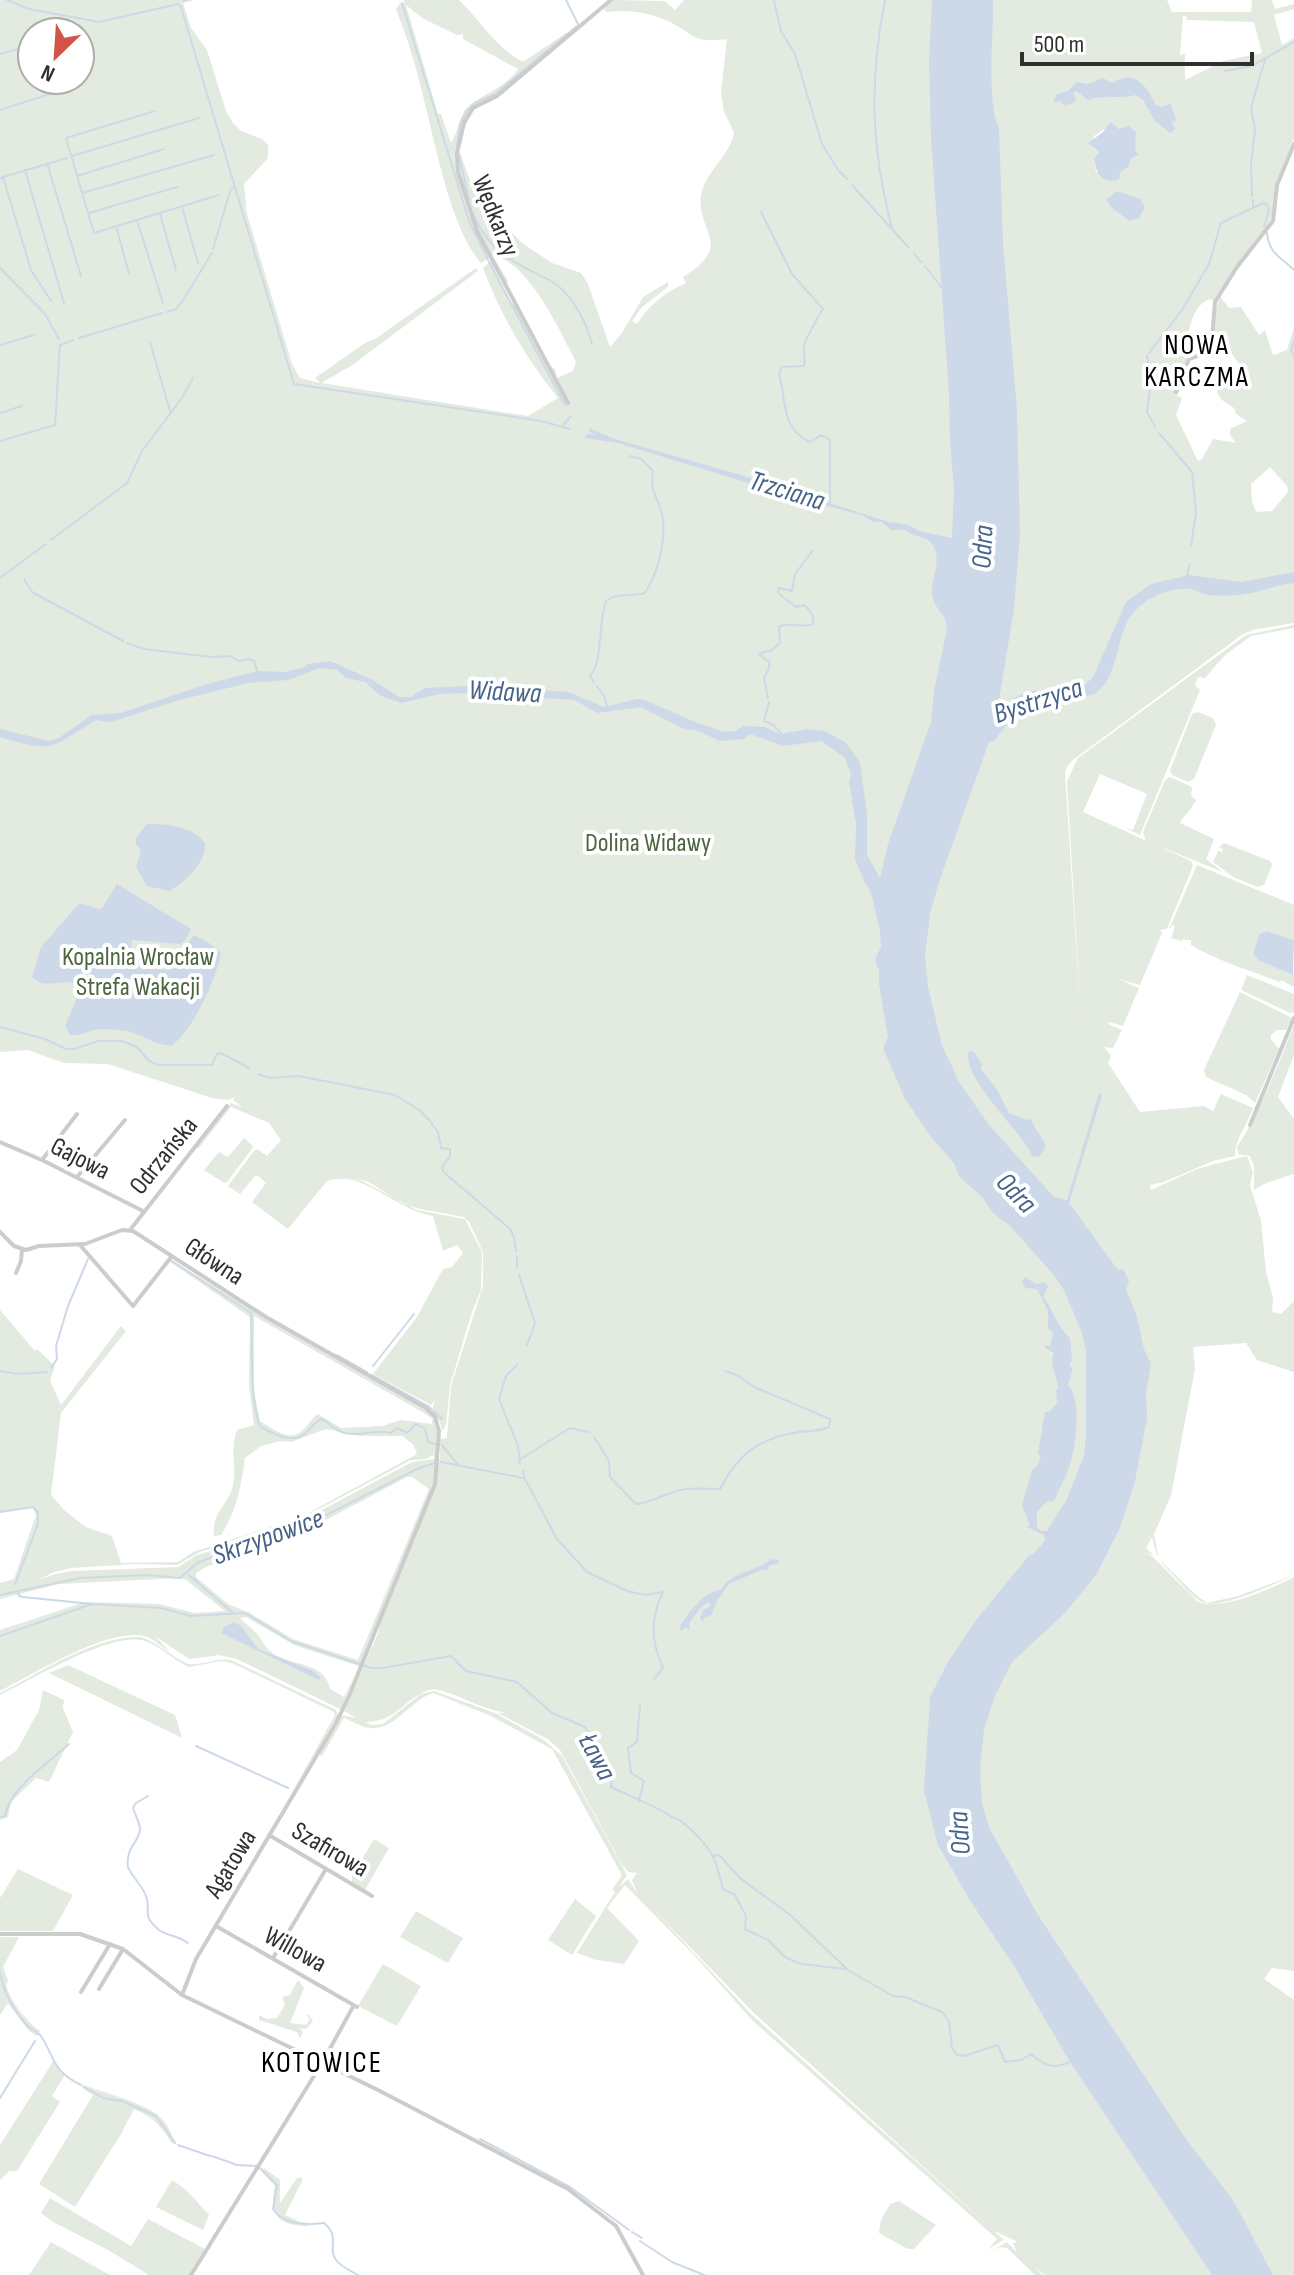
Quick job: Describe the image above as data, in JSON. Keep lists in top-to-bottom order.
{
  "streets": {
    "street": [
      "Wędkarzy",
      "Odrzańska",
      "Gajowa",
      "Główna",
      "Szafirowa",
      "Agatowa",
      "Willowa"
    ]
  },
  "crossings": [
    ["Odrzańska", "Gajowa"],
    ["Odrzańska", "Główna"],
    ["Główna", "Agatowa"],
    ["Szafirowa", "Agatowa"],
    ["Agatowa", "Willowa"]
  ],
  "districts": ["NOWA KARCZMA", "KOTOWICE"],
  "water": [
    "Trzciana",
    "Odra",
    "Widawa",
    "Bystrzyca",
    "Skrzypowice",
    "Ława"
  ],
  "parks": ["Dolina Widawy", "Kopalnia Wrocław Strefa Wakacji"],
  "scale_bar": "500 m",
  "north": "bottom left"
}
